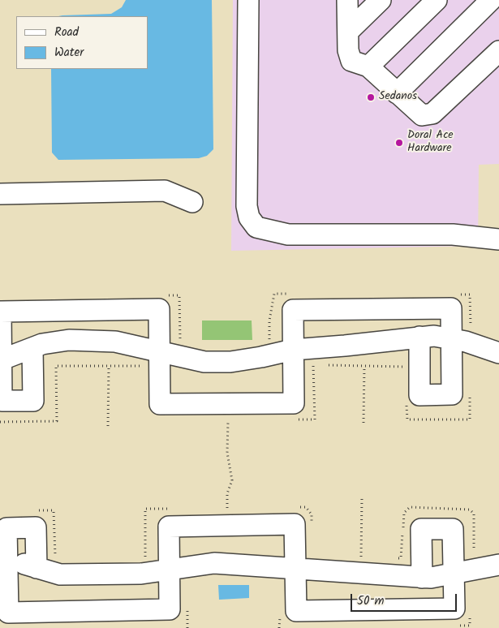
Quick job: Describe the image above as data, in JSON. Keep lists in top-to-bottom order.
{
  "places": ["Sedanos", "Doral Ace Hardware"],
  "legend": ["Road", "Water"],
  "scale_bar": "50 m"
}
